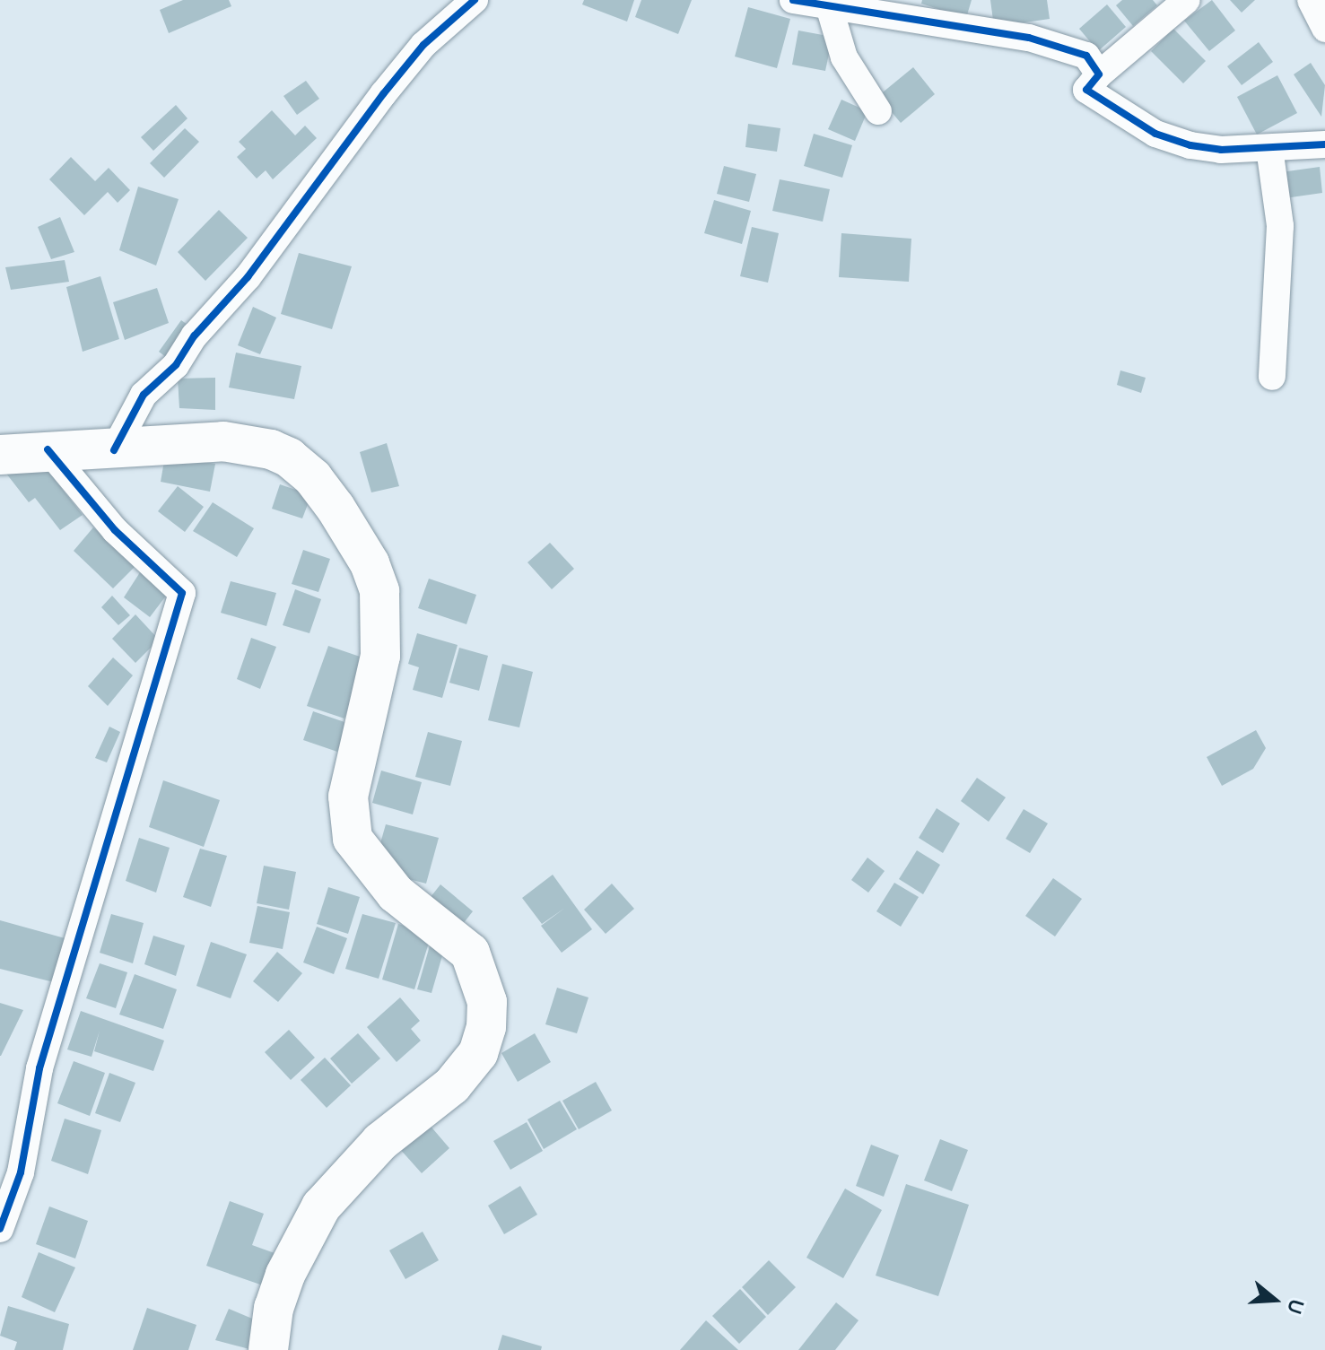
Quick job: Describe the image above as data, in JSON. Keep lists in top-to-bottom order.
{
  "north": "right"
}
